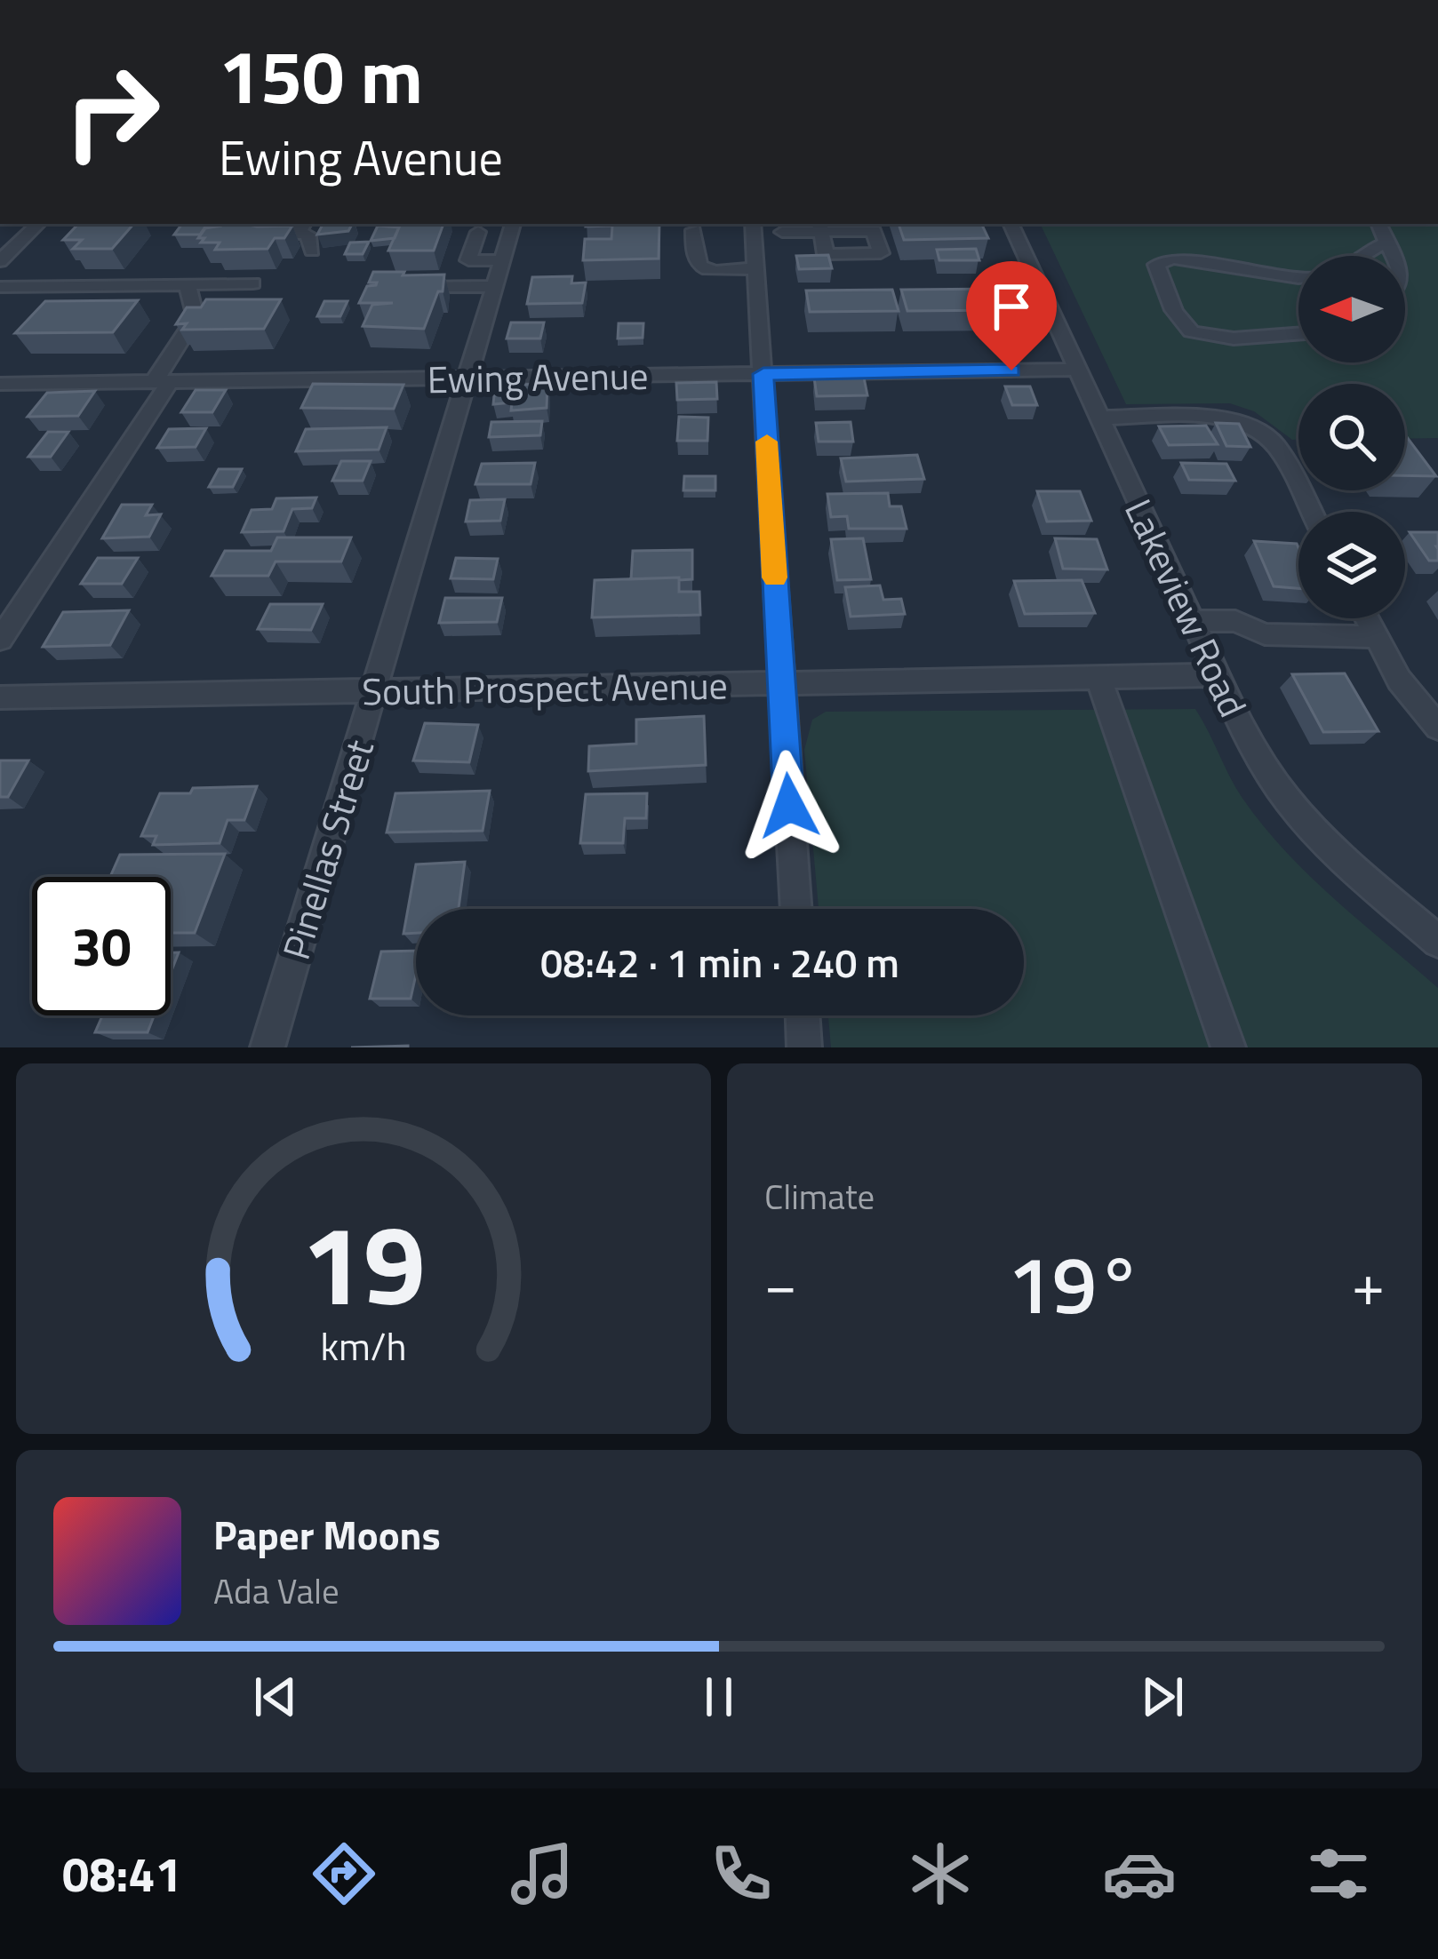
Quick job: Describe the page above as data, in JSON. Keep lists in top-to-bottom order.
{
  "streets": {
    "street": [
      "Ewing Avenue",
      "Lakeview Road",
      "South Prospect Avenue",
      "Pinellas Street"
    ]
  },
  "crossings": [
    ["Ewing Avenue", "Lakeview Road"],
    ["Ewing Avenue", "Pinellas Street"],
    ["Lakeview Road", "South Prospect Avenue"],
    ["South Prospect Avenue", "Pinellas Street"]
  ],
  "north": "left",
  "page": {
    "turn": ["150 m", "Ewing Avenue"],
    "limit": "30",
    "trip": "08:42 · 1 min · 240 m",
    "tile": "Climate",
    "heat": ["−", "19°", "+"],
    "song": ["Paper Moons", "Ada Vale"],
    "tabs": "08:41",
    "gauge": ["19", "km/h"]
  }
}
